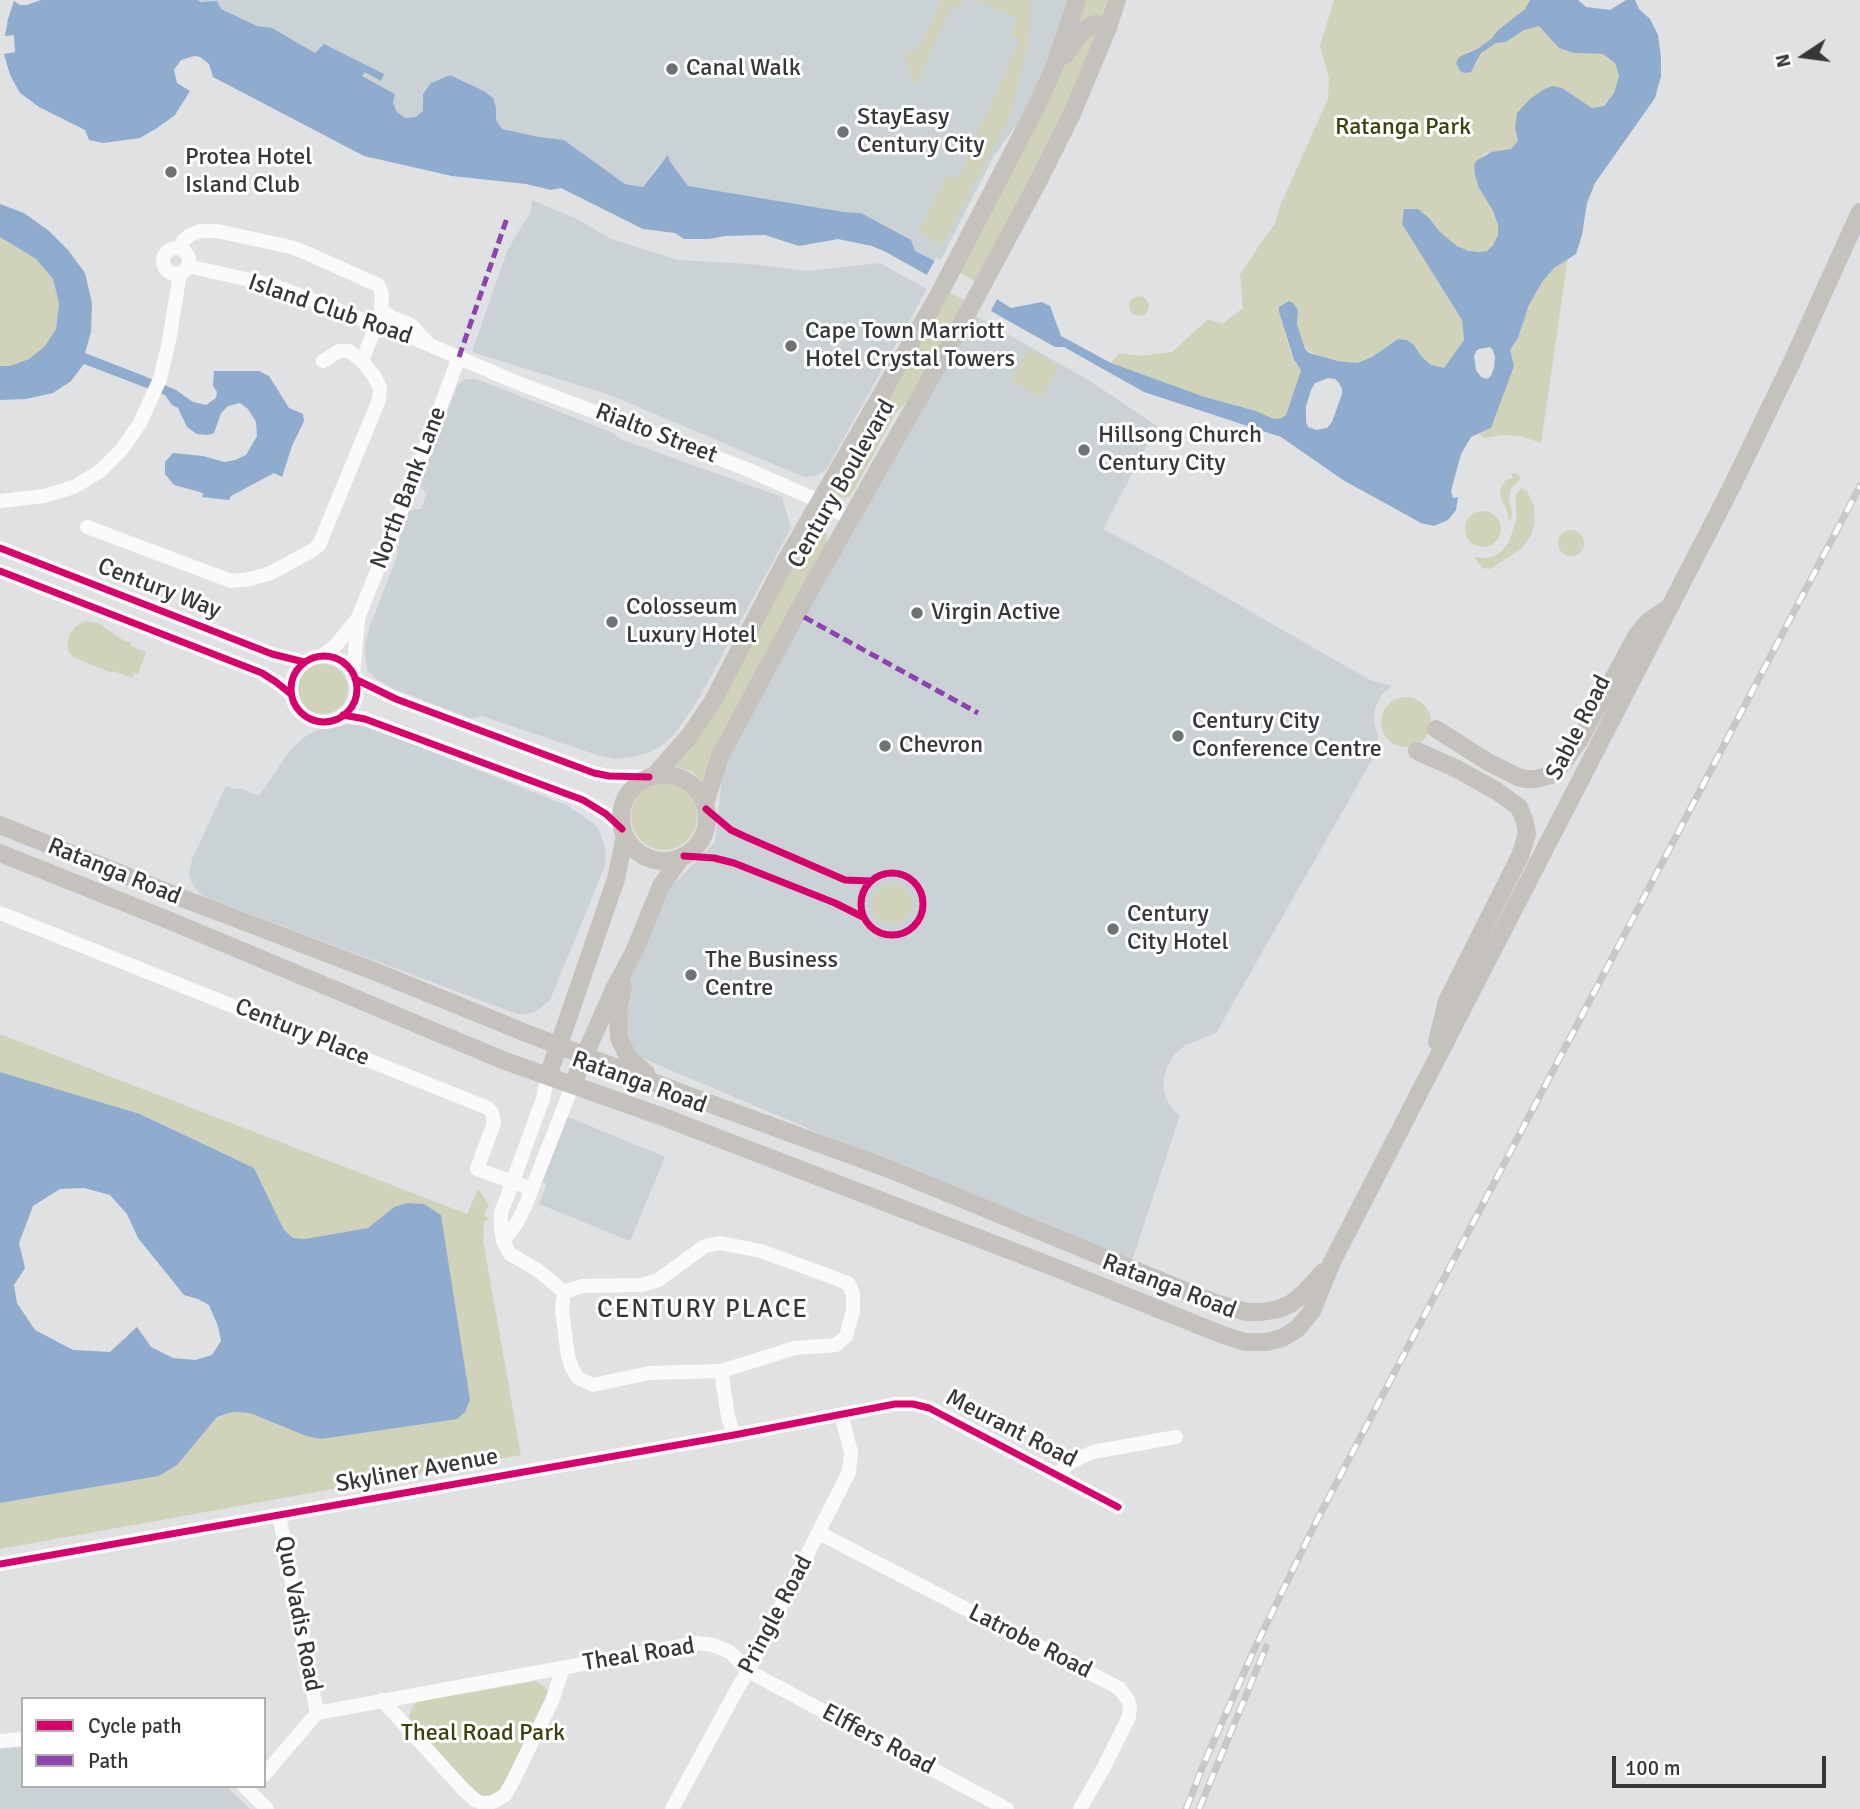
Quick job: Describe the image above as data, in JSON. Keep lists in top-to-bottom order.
{
  "streets": {
    "main road": ["Century Boulevard", "Sable Road", "Ratanga Road"],
    "street": [
      "Island Club Road",
      "Rialto Street",
      "North Bank Lane",
      "Century Way",
      "Century Place",
      "Meurant Road",
      "Skyliner Avenue",
      "Quo Vadis Road",
      "Pringle Road",
      "Latrobe Road",
      "Theal Road",
      "Elffers Road"
    ]
  },
  "crossings": [
    ["Island Club Road", "Rialto Street"],
    ["Island Club Road", "North Bank Lane"],
    ["Rialto Street", "Century Boulevard"],
    ["Rialto Street", "North Bank Lane"],
    ["Century Boulevard", "Ratanga Road"],
    ["North Bank Lane", "Century Way"],
    ["Sable Road", "Ratanga Road"],
    ["Meurant Road", "Skyliner Avenue"],
    ["Meurant Road", "Pringle Road"],
    ["Skyliner Avenue", "Quo Vadis Road"],
    ["Skyliner Avenue", "Pringle Road"],
    ["Quo Vadis Road", "Theal Road"],
    ["Pringle Road", "Latrobe Road"],
    ["Pringle Road", "Theal Road"],
    ["Pringle Road", "Elffers Road"],
    ["Theal Road", "Elffers Road"]
  ],
  "districts": ["CENTURY PLACE"],
  "parks": ["Ratanga Park", "Theal Road Park"],
  "places": [
    "Canal Walk",
    "StayEasy Century City",
    "Protea Hotel Island Club",
    "Cape Town Marriott Hotel Crystal Towers",
    "Hillsong Church Century City",
    "Virgin Active",
    "Colosseum Luxury Hotel",
    "Century City Conference Centre",
    "Chevron",
    "Century City Hotel",
    "The Business Centre"
  ],
  "legend": ["Cycle path", "Path"],
  "scale_bar": "100 m",
  "north": "left"
}
